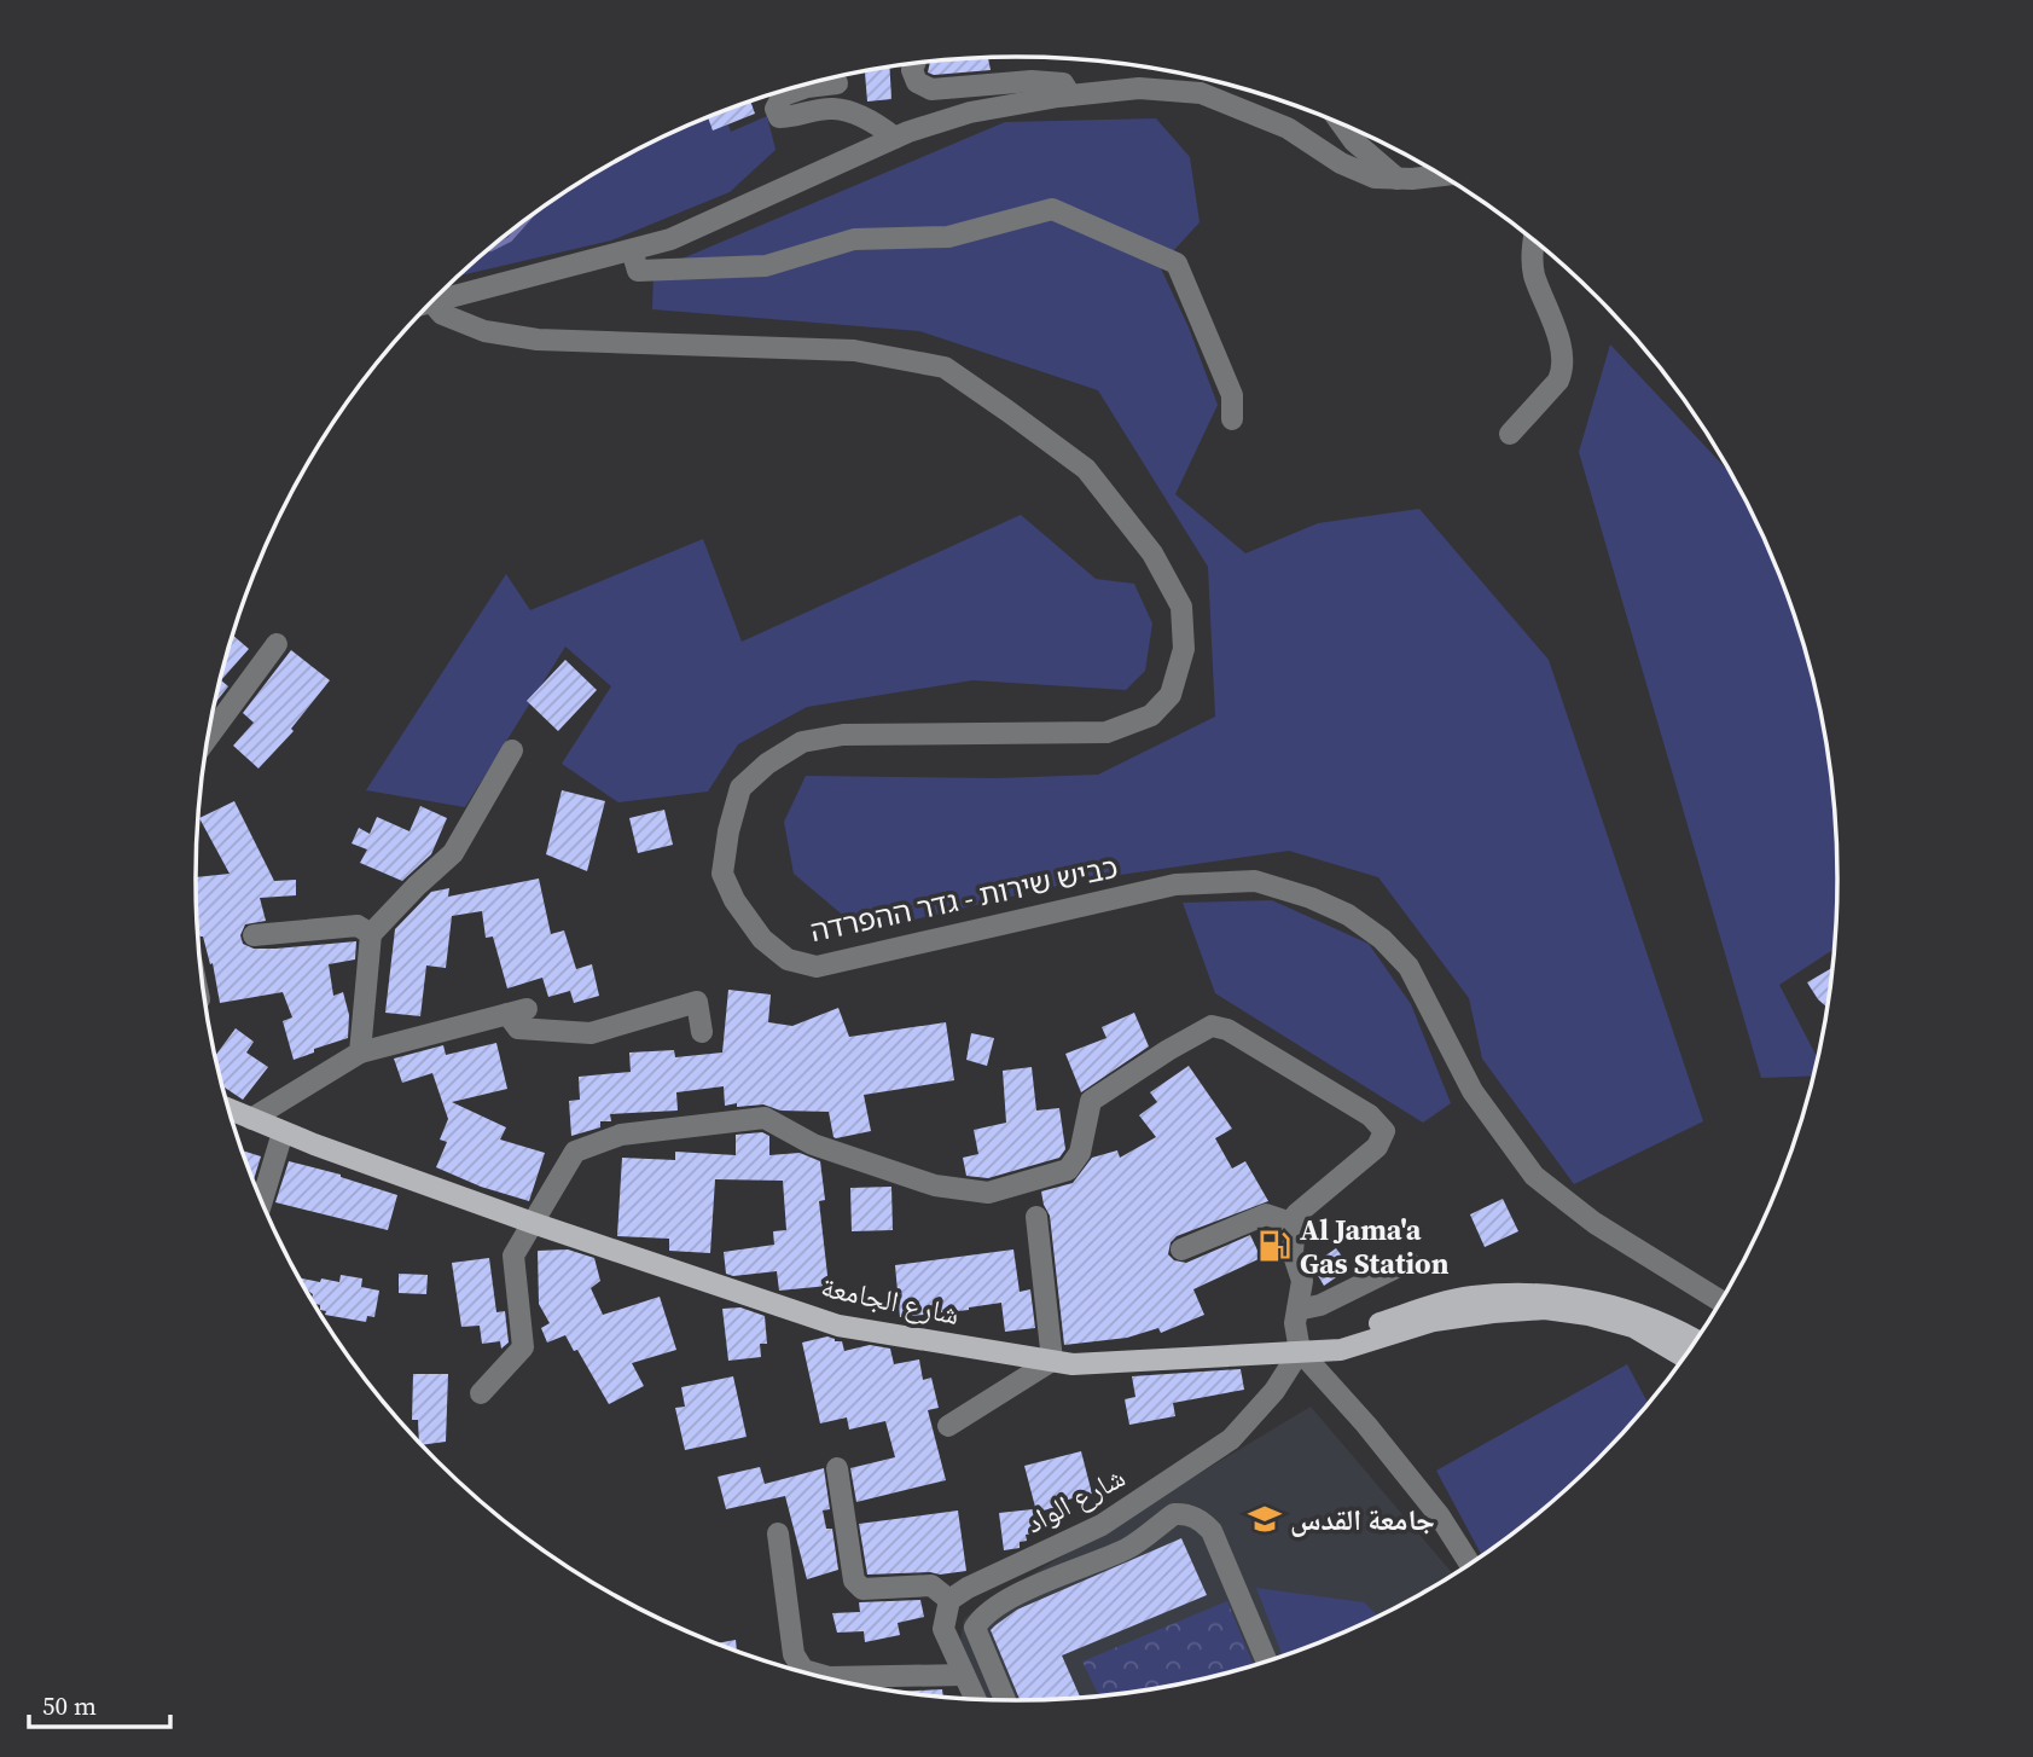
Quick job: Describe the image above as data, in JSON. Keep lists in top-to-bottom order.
{
  "streets": {
    "main road": ["شارع الجامعة"],
    "street": ["כביש שירות - גדר ההפרדה", "شارع الواد"]
  },
  "crossings": [
    ["شارع الجامعة", "شارع الواد"]
  ],
  "places": {
    "fuel station": ["Al Jama'a Gas Station"],
    "school or university": ["جامعة القدس"]
  },
  "scale_bar": "50 m"
}
